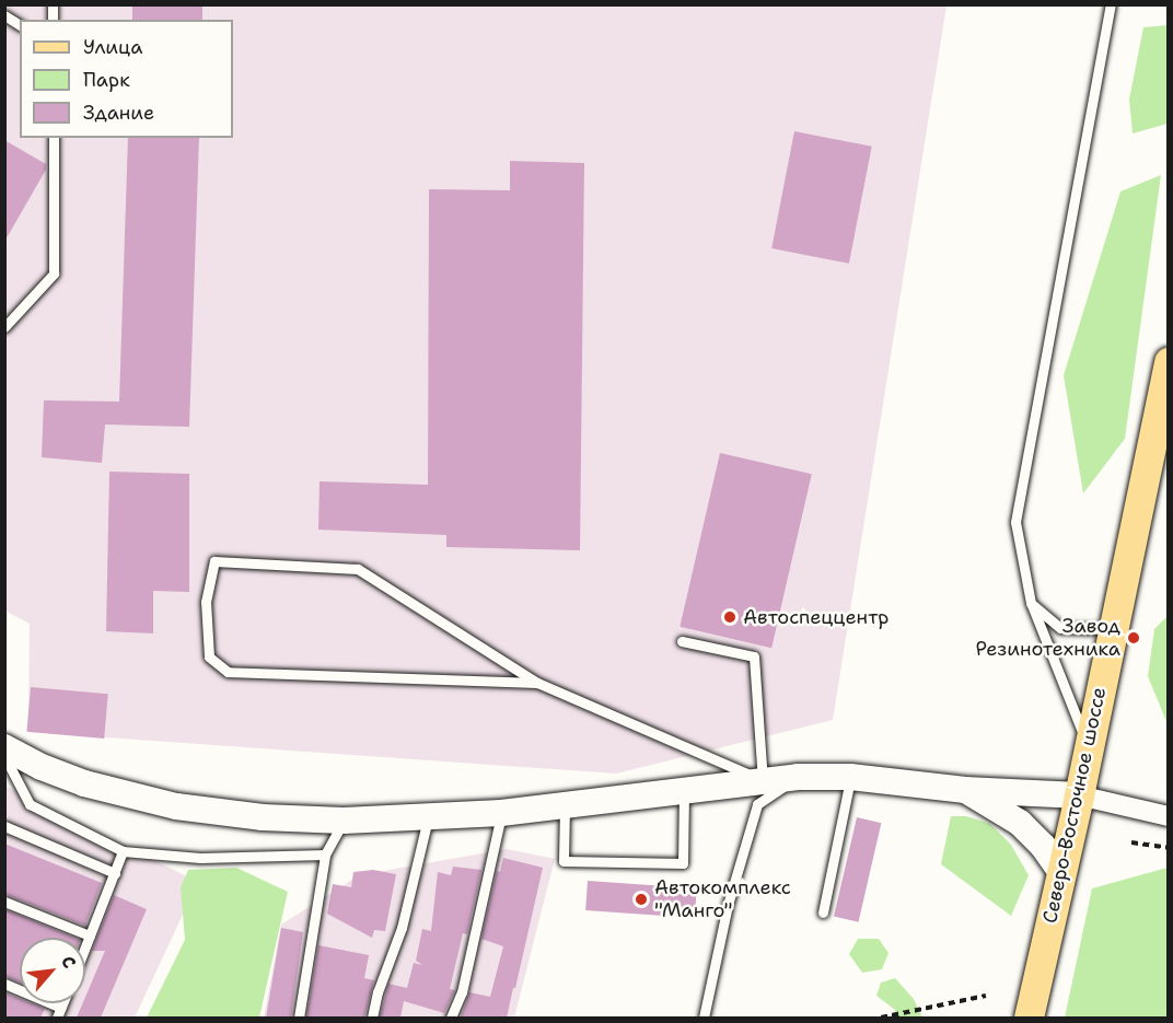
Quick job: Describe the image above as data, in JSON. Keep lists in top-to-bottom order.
{
  "streets": {
    "main road": ["Северо-Восточное шоссе"]
  },
  "places": ["Автоспеццентр", "Завод Резинотехника", "Автокомплекс \"Манго\""],
  "legend": ["Улица", "Парк", "Здание"],
  "north": "top right"
}
